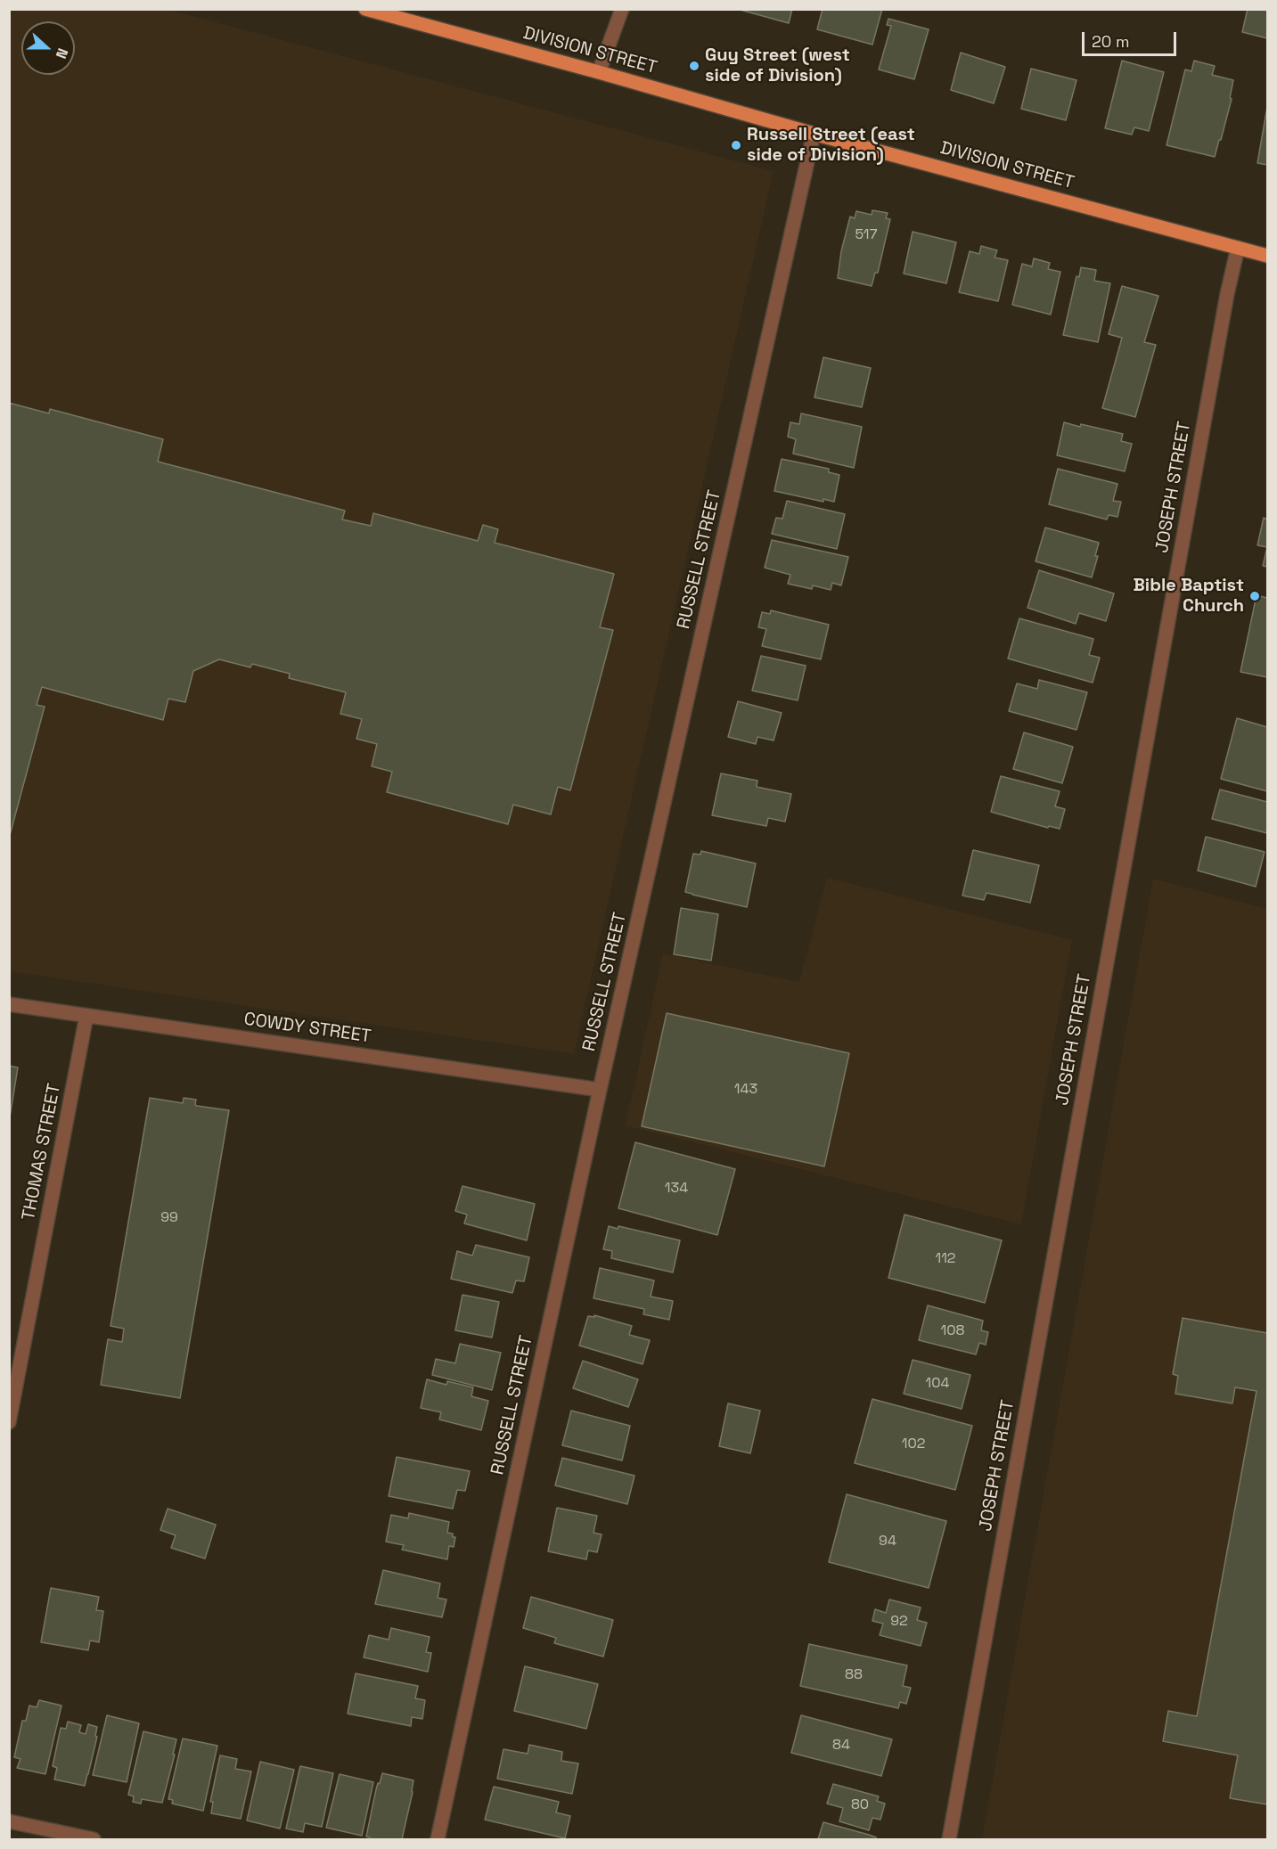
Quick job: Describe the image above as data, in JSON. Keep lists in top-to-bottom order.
{
  "streets": {
    "main road": ["DIVISION STREET"],
    "street": [
      "JOSEPH STREET",
      "RUSSELL STREET",
      "COWDY STREET",
      "THOMAS STREET"
    ]
  },
  "crossings": [
    ["DIVISION STREET", "JOSEPH STREET"],
    ["DIVISION STREET", "RUSSELL STREET"],
    ["RUSSELL STREET", "COWDY STREET"],
    ["COWDY STREET", "THOMAS STREET"]
  ],
  "places": ["Guy Street (west side of Division)", "Russell Street (east side of Division)", "Bible Baptist Church"],
  "house_numbers": [
    "517",
    "143",
    "134",
    "99",
    "112",
    "108",
    "104",
    "102",
    "94",
    "92",
    "88",
    "84",
    "80"
  ],
  "scale_bar": "20 m",
  "north": "right"
}
